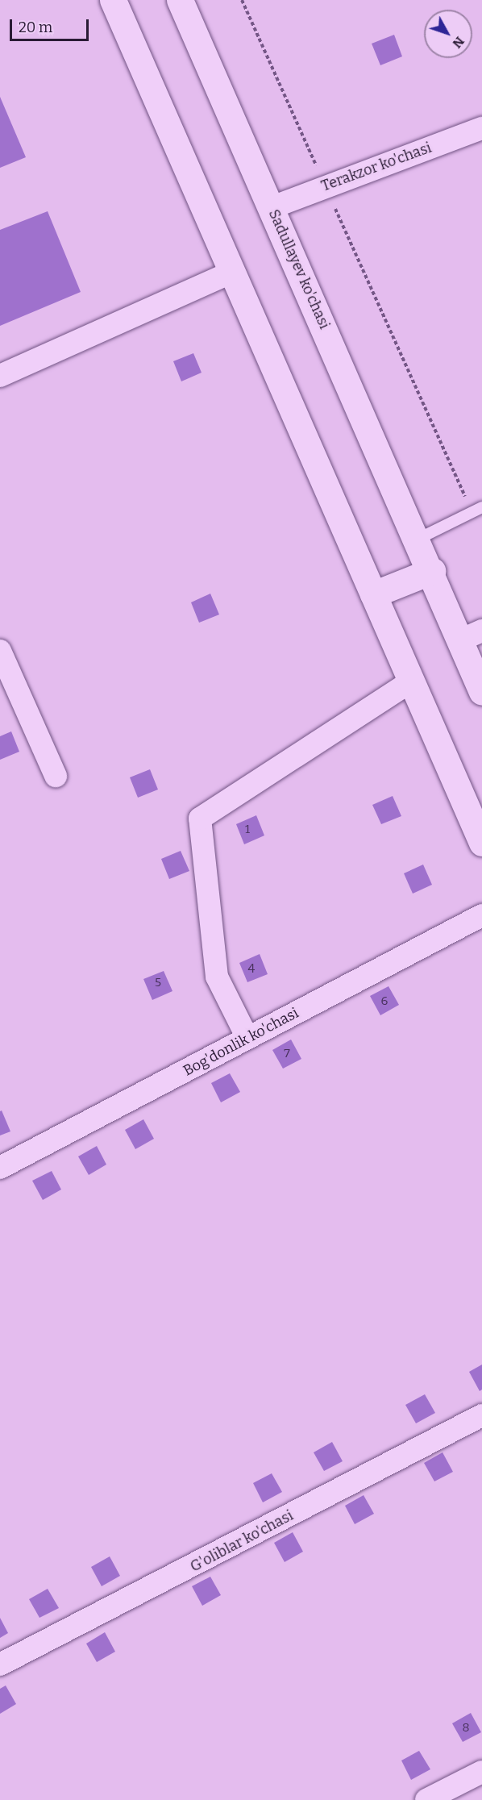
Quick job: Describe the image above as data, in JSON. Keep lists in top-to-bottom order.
{
  "streets": {
    "main road": ["Sadullayev ko'chasi"],
    "street": ["Terakzor ko'chasi", "Bog'donlik ko'chasi", "G'oliblar ko'chasi"]
  },
  "crossings": [
    ["Terakzor ko'chasi", "Sadullayev ko'chasi"]
  ],
  "house_numbers": [
    "1",
    "4",
    "5",
    "6",
    "7",
    "8"
  ],
  "scale_bar": "20 m",
  "north": "bottom right"
}
